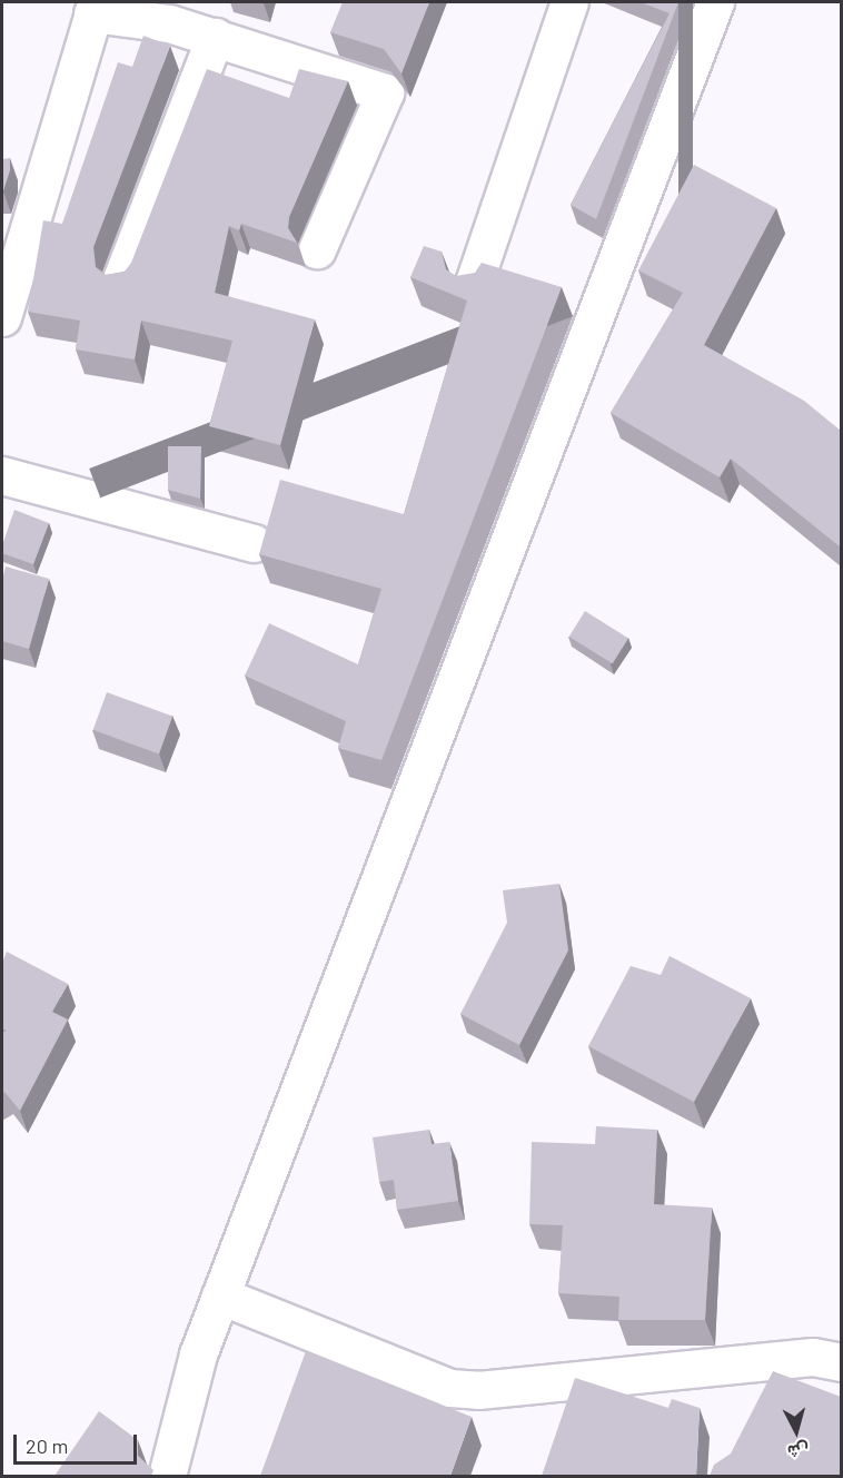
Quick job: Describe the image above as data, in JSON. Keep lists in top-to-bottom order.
{
  "scale_bar": "20 m",
  "north": "bottom"
}
